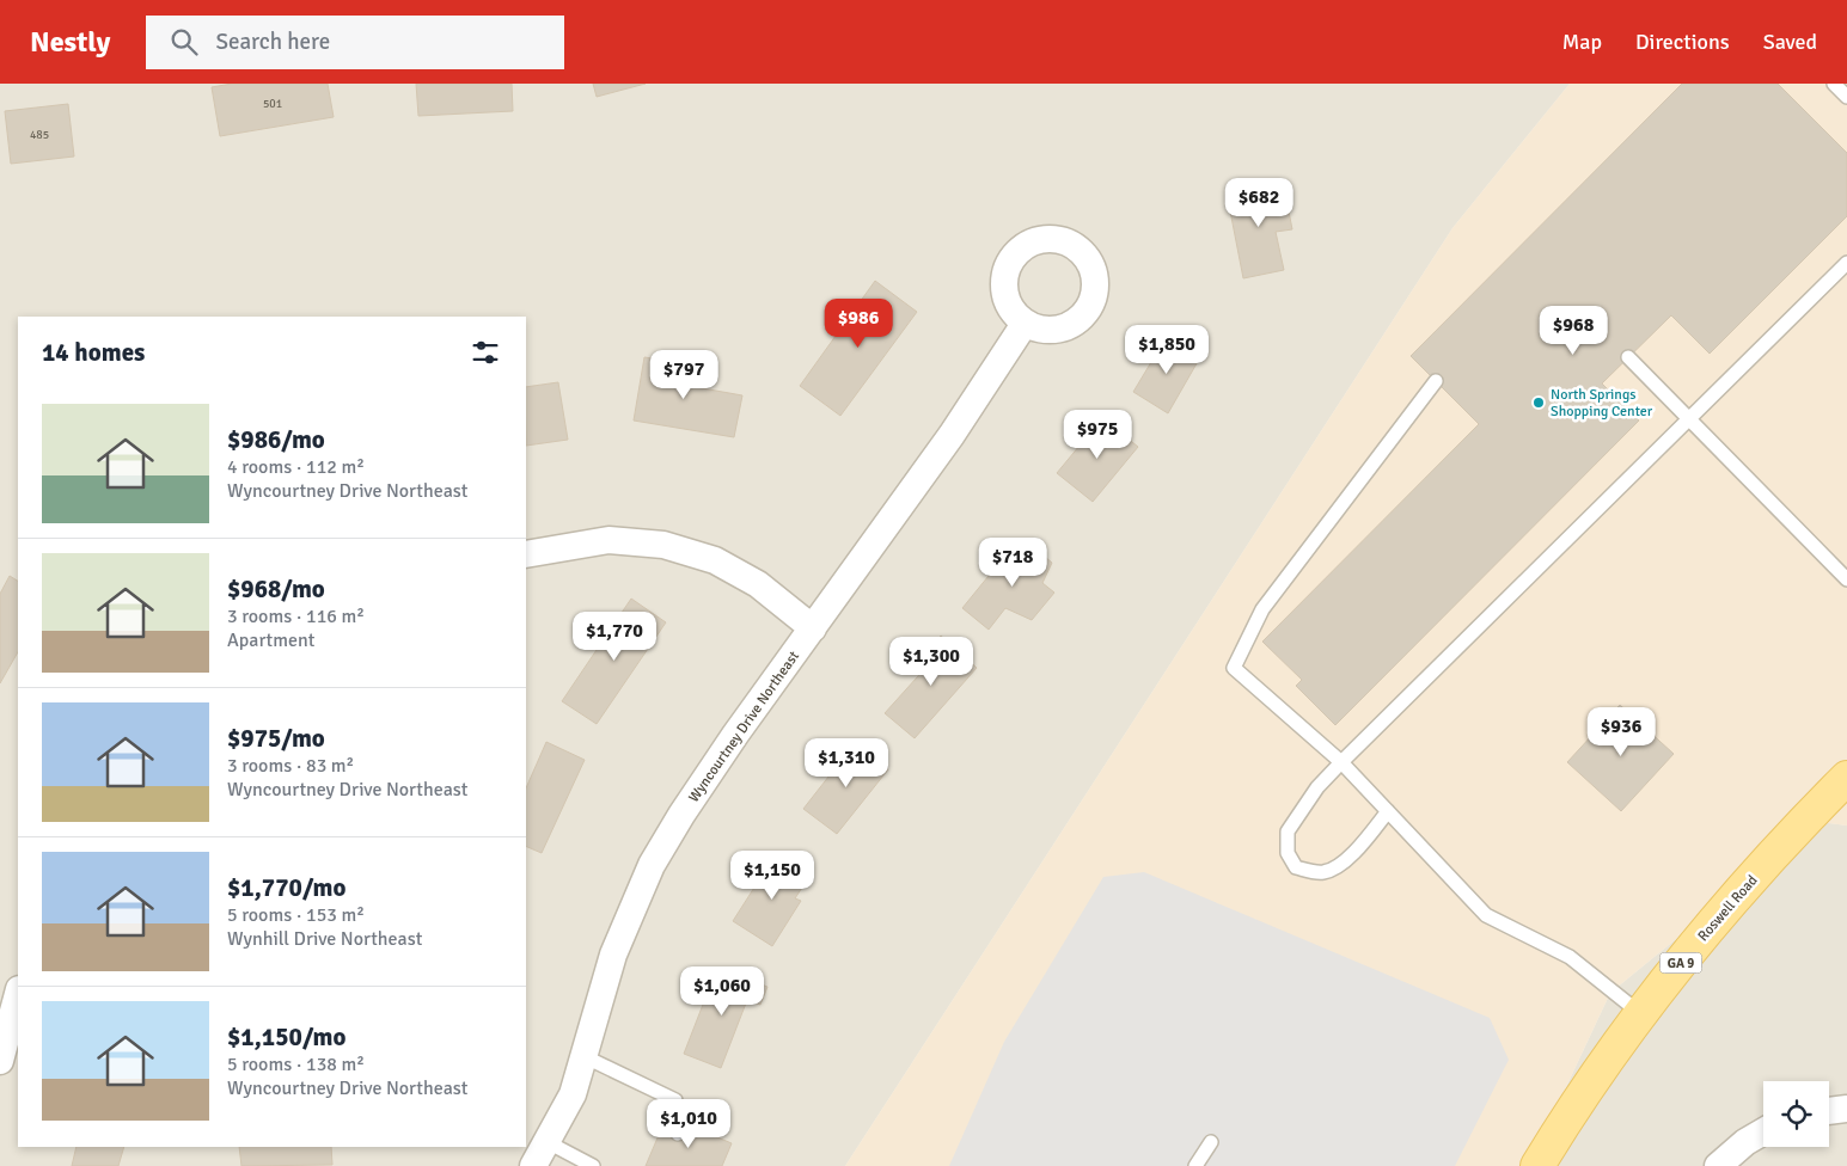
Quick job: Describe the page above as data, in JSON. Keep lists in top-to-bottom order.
{
  "streets": {
    "main road": ["Roswell Road", "GA 9"],
    "street": ["Wyncourtney Drive Northeast"]
  },
  "places": ["North Springs Shopping Center"],
  "house_numbers": ["501", "485"],
  "page": {
    "header": "Nestly",
    "search": "Search here",
    "nav": ["Map", "Directions", "Saved"],
    "price": [
      "$682",
      "$986",
      "$968",
      "$1,850",
      "$797",
      "$975",
      "$718",
      "$1,770",
      "$1,300",
      "$936",
      "$1,310",
      "$1,150",
      "$1,060",
      "$1,010"
    ],
    "heading": "14 homes",
    "list": [
      {
        "name": "$986/mo",
        "note": "4 rooms · 112 m² · Wyncourtney Drive Northeast"
      },
      {
        "name": "$968/mo",
        "note": "3 rooms · 116 m² · Apartment"
      },
      {
        "name": "$975/mo",
        "note": "3 rooms · 83 m² · Wyncourtney Drive Northeast"
      },
      {
        "name": "$1,770/mo",
        "note": "5 rooms · 153 m² · Wynhill Drive Northeast"
      },
      {
        "name": "$1,150/mo",
        "note": "5 rooms · 138 m² · Wyncourtney Drive Northeast"
      }
    ]
  }
}
